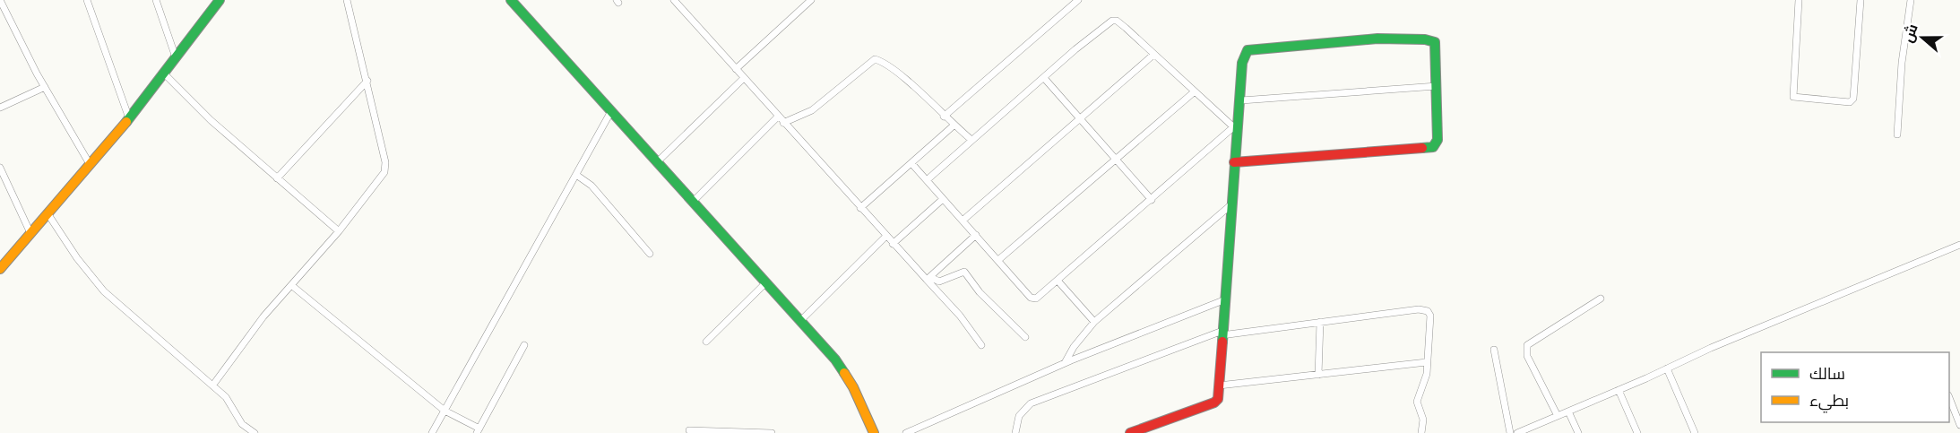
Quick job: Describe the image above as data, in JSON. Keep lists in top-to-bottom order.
{
  "legend": ["سالك", "بطيء"],
  "north": "left"
}
